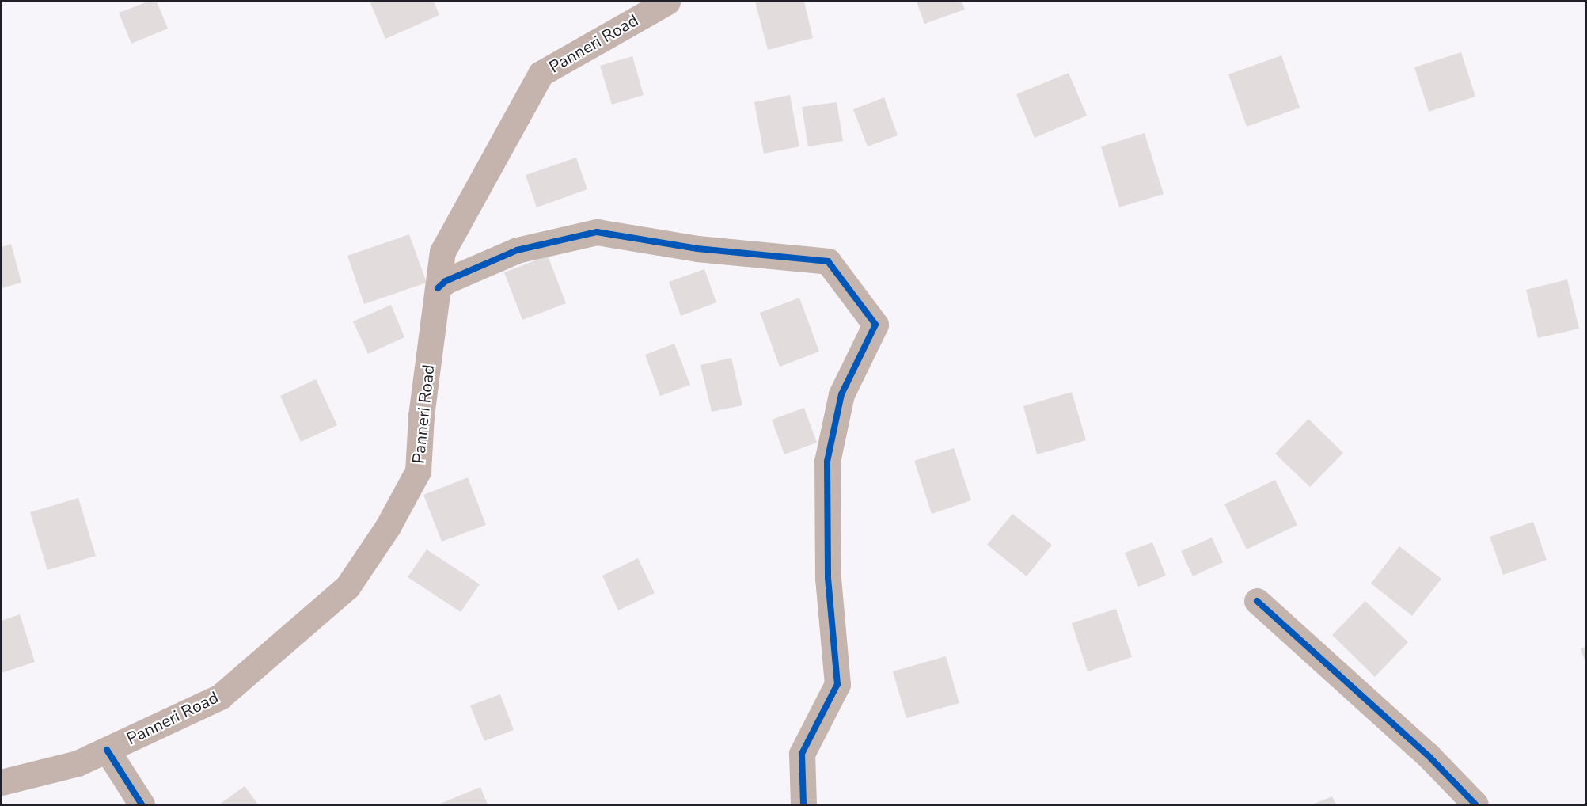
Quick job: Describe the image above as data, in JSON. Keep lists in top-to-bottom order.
{
  "streets": {
    "main road": ["Panneri Road"]
  }
}
